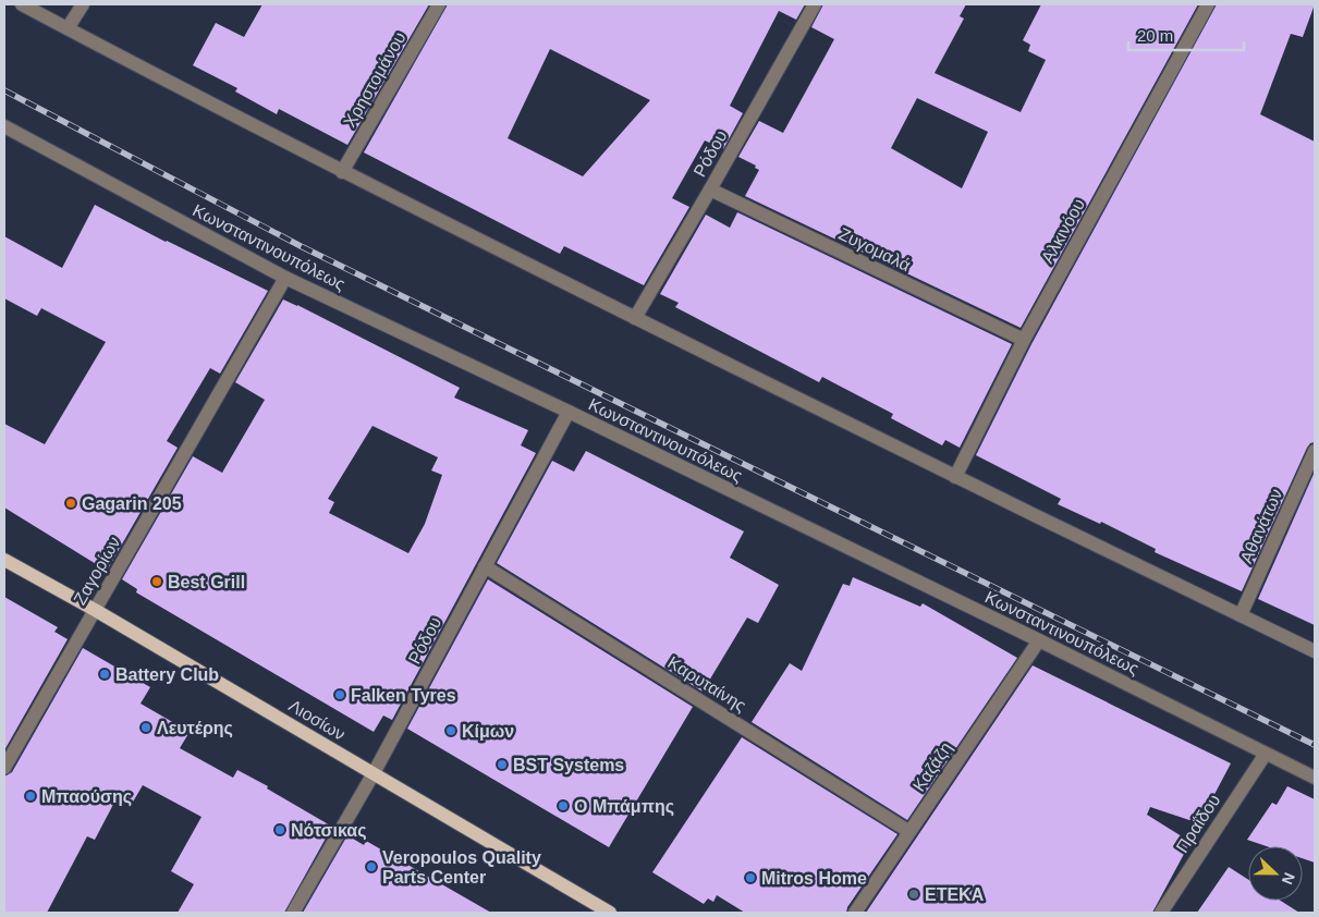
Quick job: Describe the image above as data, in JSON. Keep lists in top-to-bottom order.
{
  "streets": {
    "main road": ["Λιοσίων"],
    "street": [
      "Χρηστομάνου",
      "Ρόδου",
      "Αλκινόου",
      "Κωνσταντινουπόλεως",
      "Ζυγομαλά",
      "Αθανάτων",
      "Ζαγορίων",
      "Καρυταίνης",
      "Καζάζη",
      "Πραΐδου"
    ]
  },
  "crossings": [
    ["Ρόδου", "Κωνσταντινουπόλεως"],
    ["Ρόδου", "Ζυγομαλά"],
    ["Ρόδου", "Καρυταίνης"],
    ["Ρόδου", "Λιοσίων"],
    ["Αλκινόου", "Ζυγομαλά"],
    ["Κωνσταντινουπόλεως", "Ζαγορίων"],
    ["Κωνσταντινουπόλεως", "Καζάζη"],
    ["Κωνσταντινουπόλεως", "Πραΐδου"],
    ["Ζαγορίων", "Λιοσίων"],
    ["Καρυταίνης", "Καζάζη"]
  ],
  "places": [
    "Gagarin 205",
    "Best Grill",
    "Battery Club",
    "Falken Tyres",
    "Λευτέρης",
    "Κίμων",
    "BST Systems",
    "Μπαούσης",
    "Ο Μπάμπης",
    "Νότσικας",
    "Veropoulos Quality Parts Center",
    "Mitros Home",
    "ETEKA"
  ],
  "scale_bar": "20 m",
  "north": "right"
}
